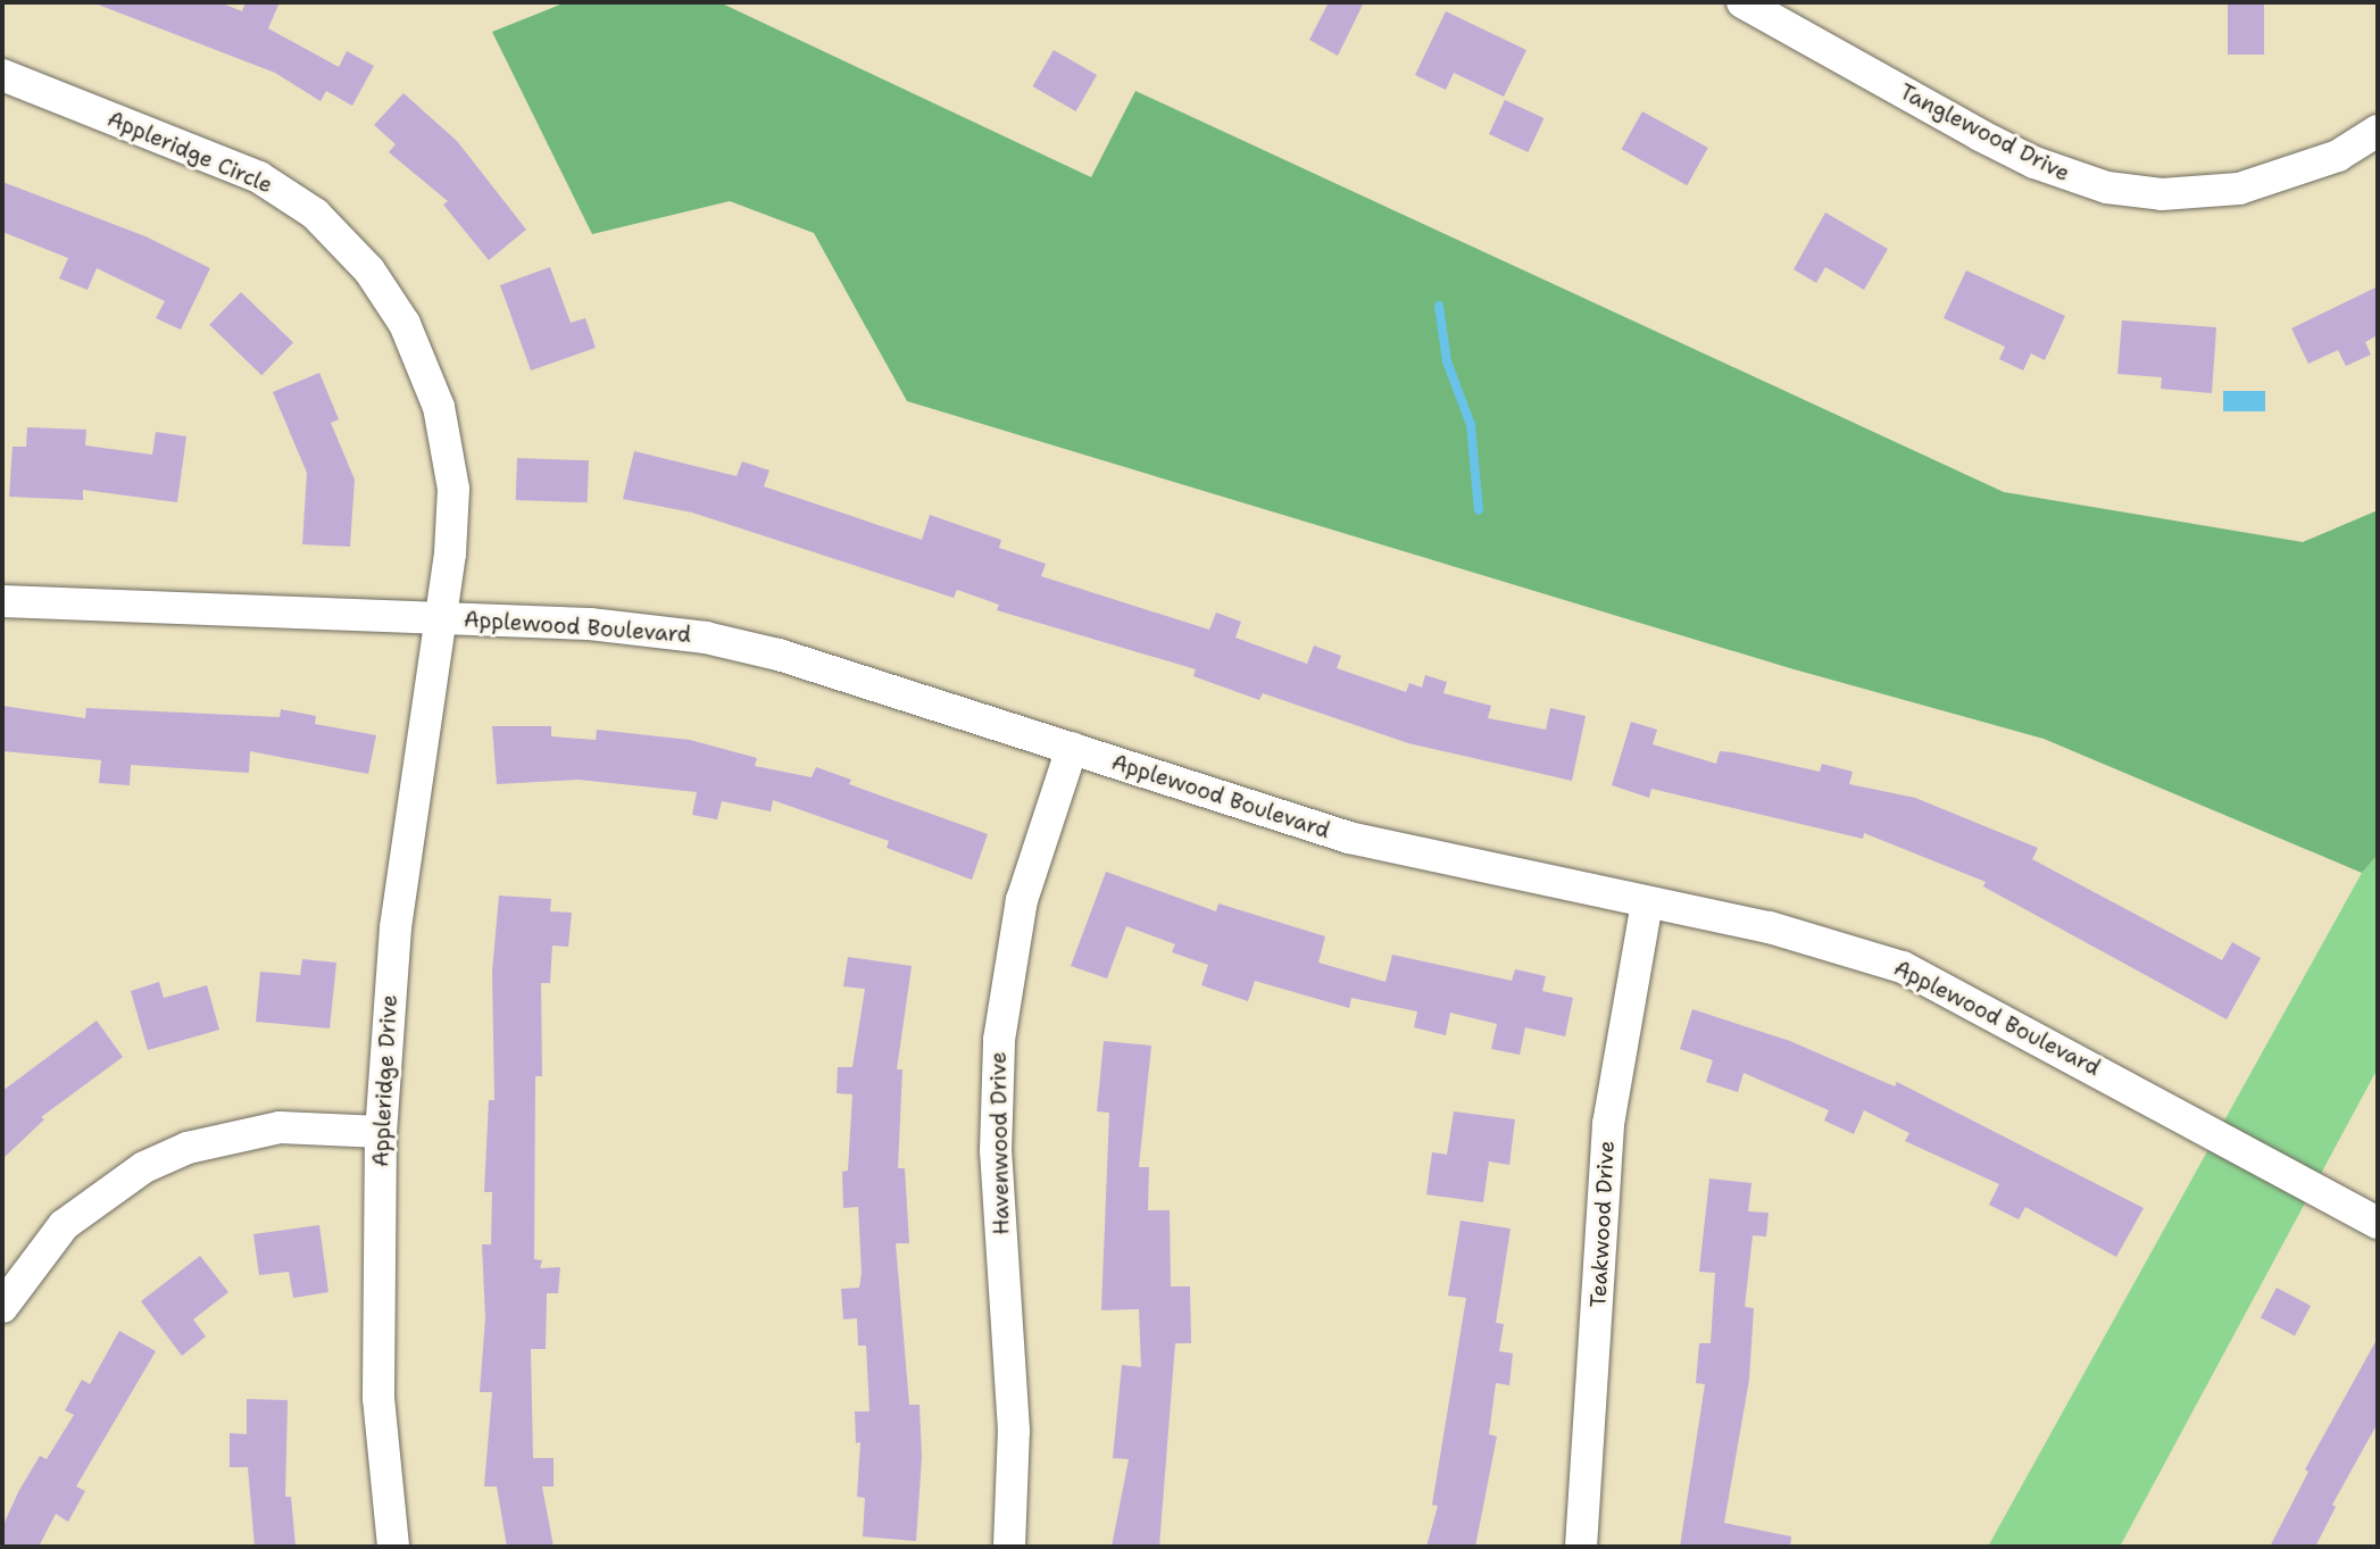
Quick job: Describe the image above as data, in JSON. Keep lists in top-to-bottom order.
{
  "streets": {
    "street": [
      "Tanglewood Drive",
      "Appleridge Circle",
      "Applewood Boulevard",
      "Appleridge Drive",
      "Havenwood Drive",
      "Teakwood Drive"
    ]
  },
  "crossings": [
    ["Appleridge Circle", "Applewood Boulevard"],
    ["Appleridge Circle", "Appleridge Drive"],
    ["Applewood Boulevard", "Appleridge Drive"],
    ["Applewood Boulevard", "Havenwood Drive"],
    ["Applewood Boulevard", "Teakwood Drive"]
  ]
}
